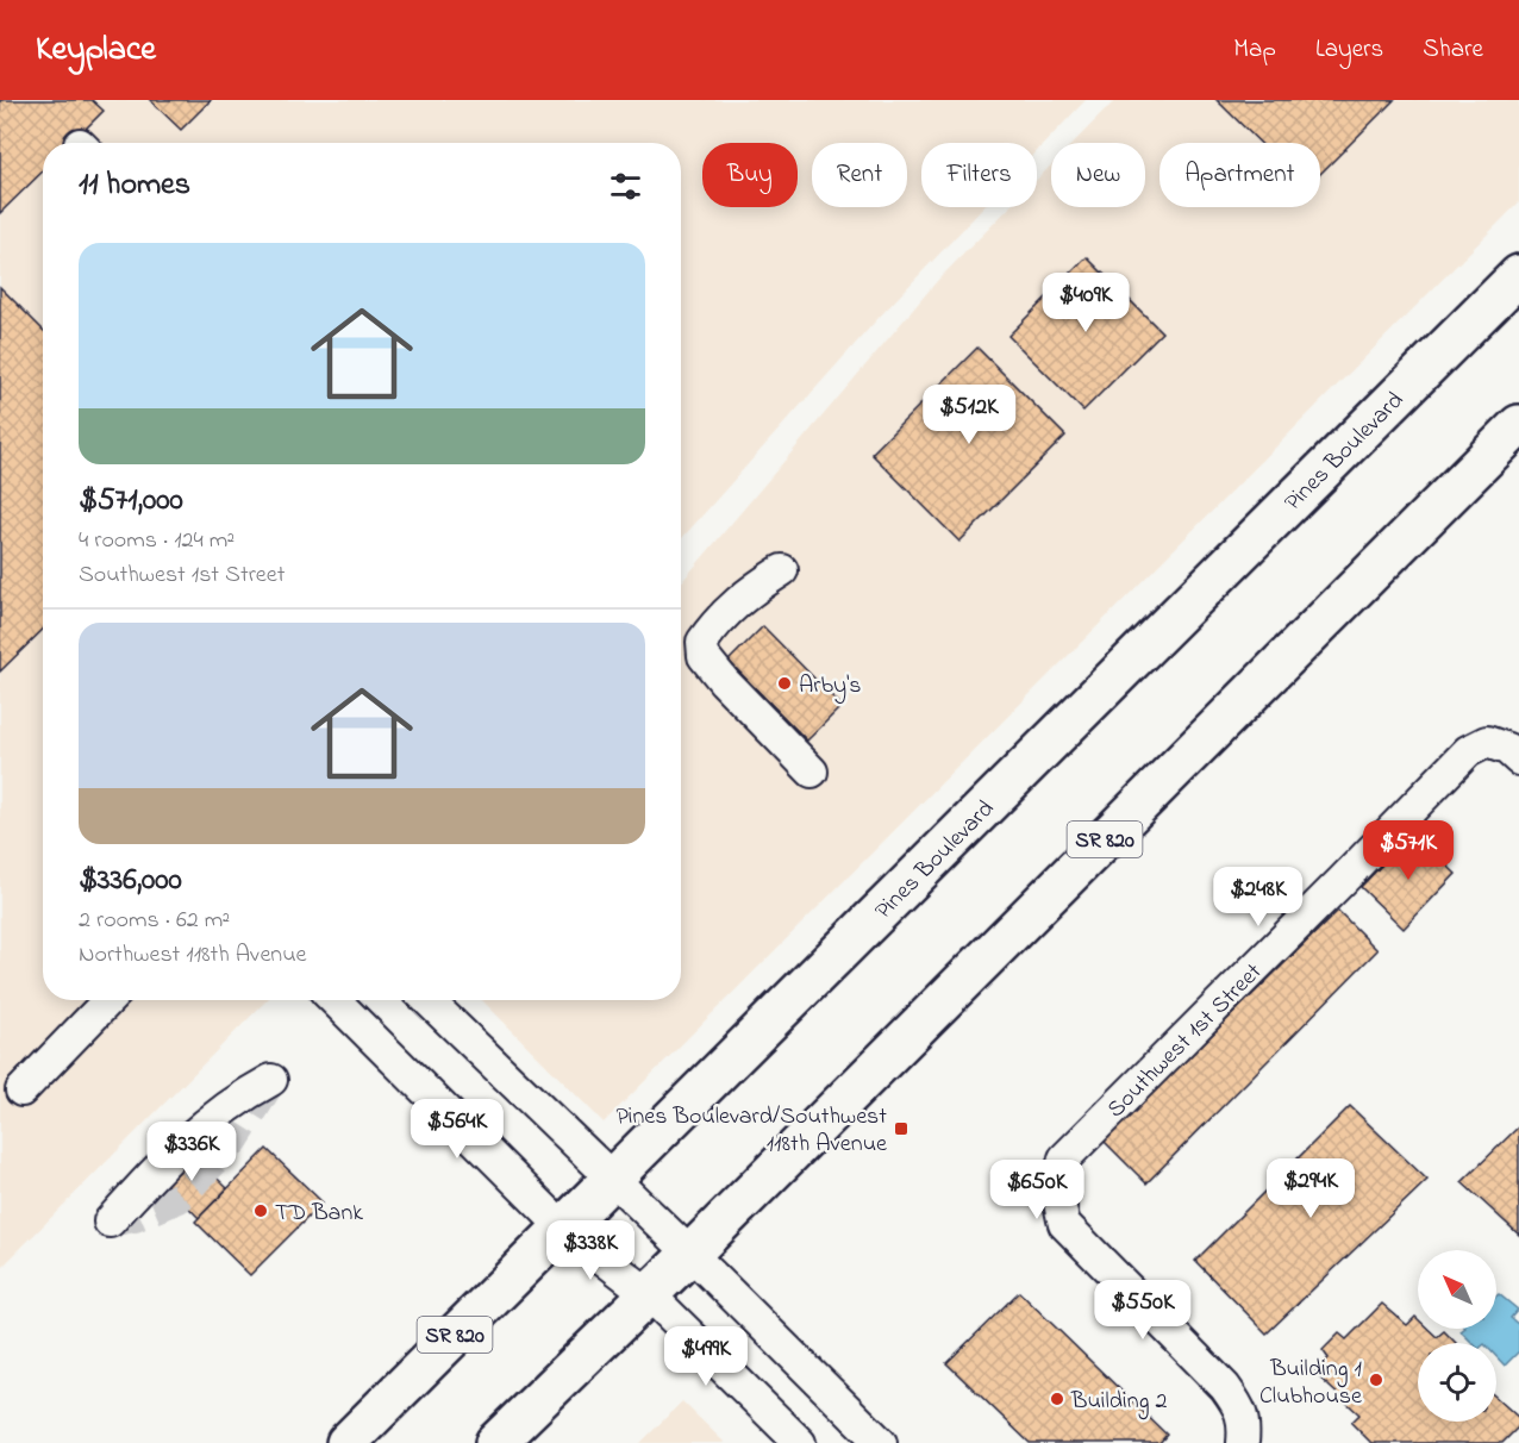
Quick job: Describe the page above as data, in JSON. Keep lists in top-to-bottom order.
{
  "streets": {
    "highway": ["Pines Boulevard", "SR 820"],
    "street": ["Southwest 1st Street"]
  },
  "places": {
    "other": [
      "Arby's",
      "TD Bank",
      "Building 1 Clubhouse",
      "Building 2"
    ],
    "transit": ["Pines Boulevard/Southwest 118th Avenue"]
  },
  "north": "top left",
  "page": {
    "header": "Keyplace",
    "nav": ["Map", "Layers", "Share"],
    "chip": [
      "Buy",
      "Rent",
      "Filters",
      "New",
      "Apartment"
    ],
    "heading": "11 homes",
    "list": [
      {
        "name": "$571,000",
        "note": "4 rooms · 124 m² · Southwest 1st Street"
      },
      {
        "name": "$336,000",
        "note": "2 rooms · 62 m² · Northwest 118th Avenue"
      }
    ],
    "price": [
      "$409K",
      "$512K",
      "$571K",
      "$248K",
      "$564K",
      "$336K",
      "$294K",
      "$650K",
      "$338K",
      "$550K",
      "$499K"
    ]
  }
}
